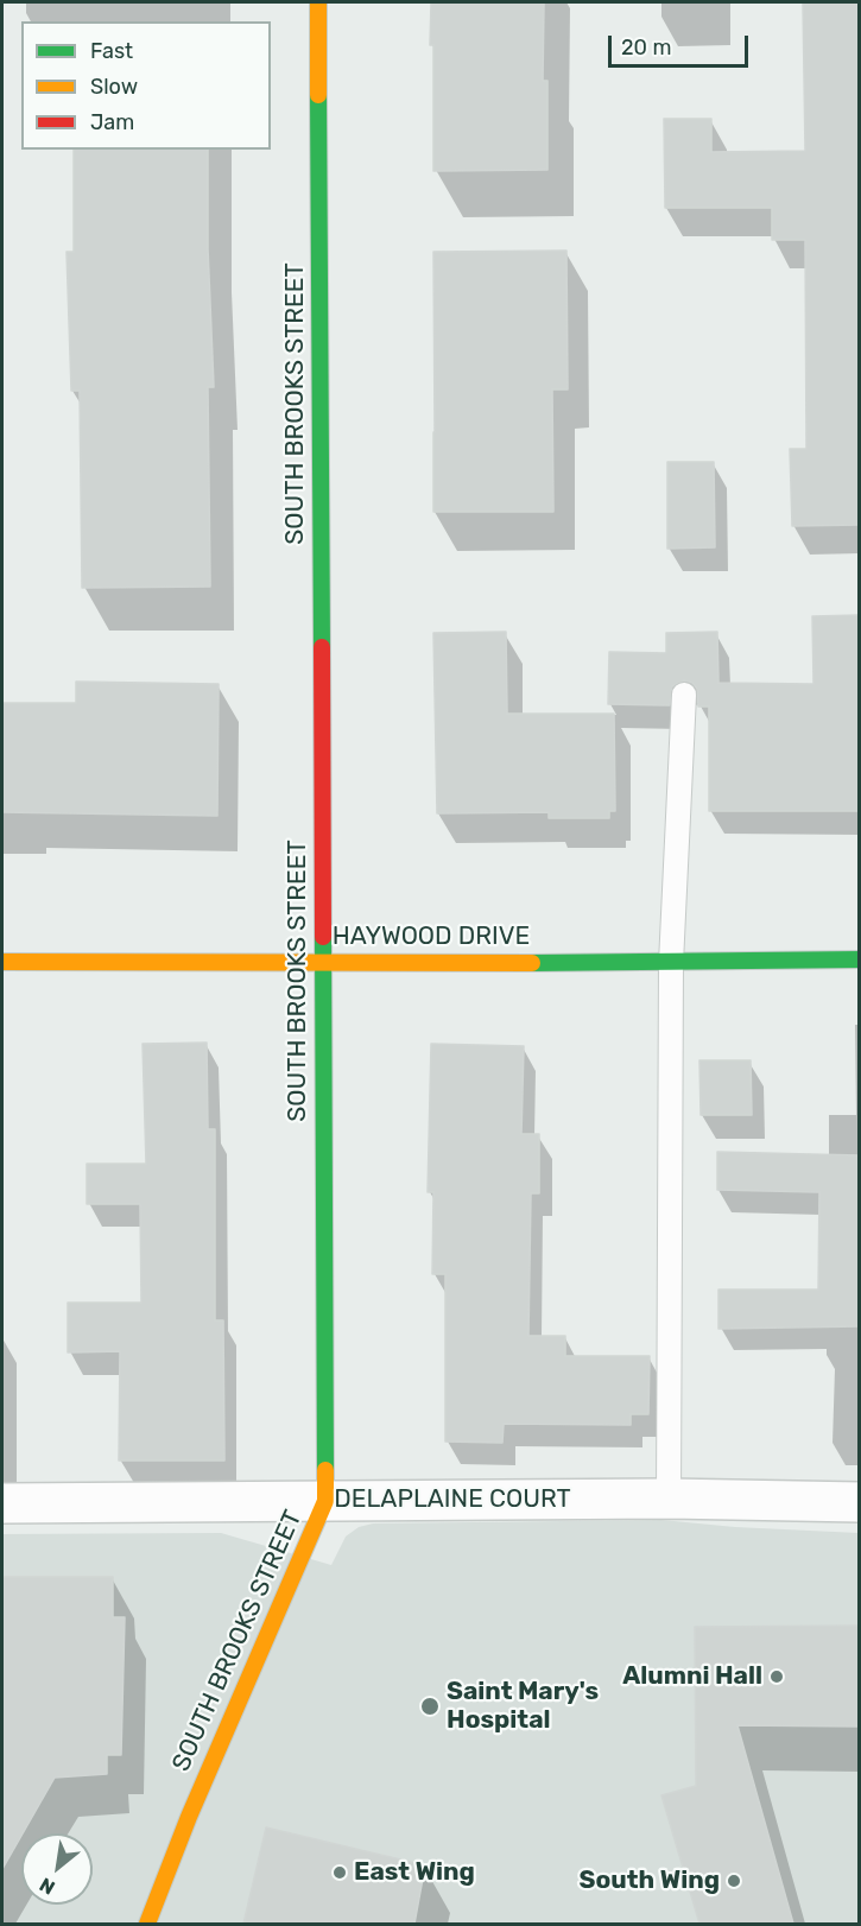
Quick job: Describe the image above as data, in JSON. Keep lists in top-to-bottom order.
{
  "streets": {
    "street": ["SOUTH BROOKS STREET", "HAYWOOD DRIVE", "DELAPLAINE COURT"]
  },
  "crossings": [
    ["SOUTH BROOKS STREET", "HAYWOOD DRIVE"],
    ["SOUTH BROOKS STREET", "DELAPLAINE COURT"]
  ],
  "places": [
    "Alumni Hall",
    "Saint Mary's Hospital",
    "East Wing",
    "South Wing"
  ],
  "legend": ["Fast", "Slow", "Jam"],
  "scale_bar": "20 m",
  "north": "bottom left"
}
